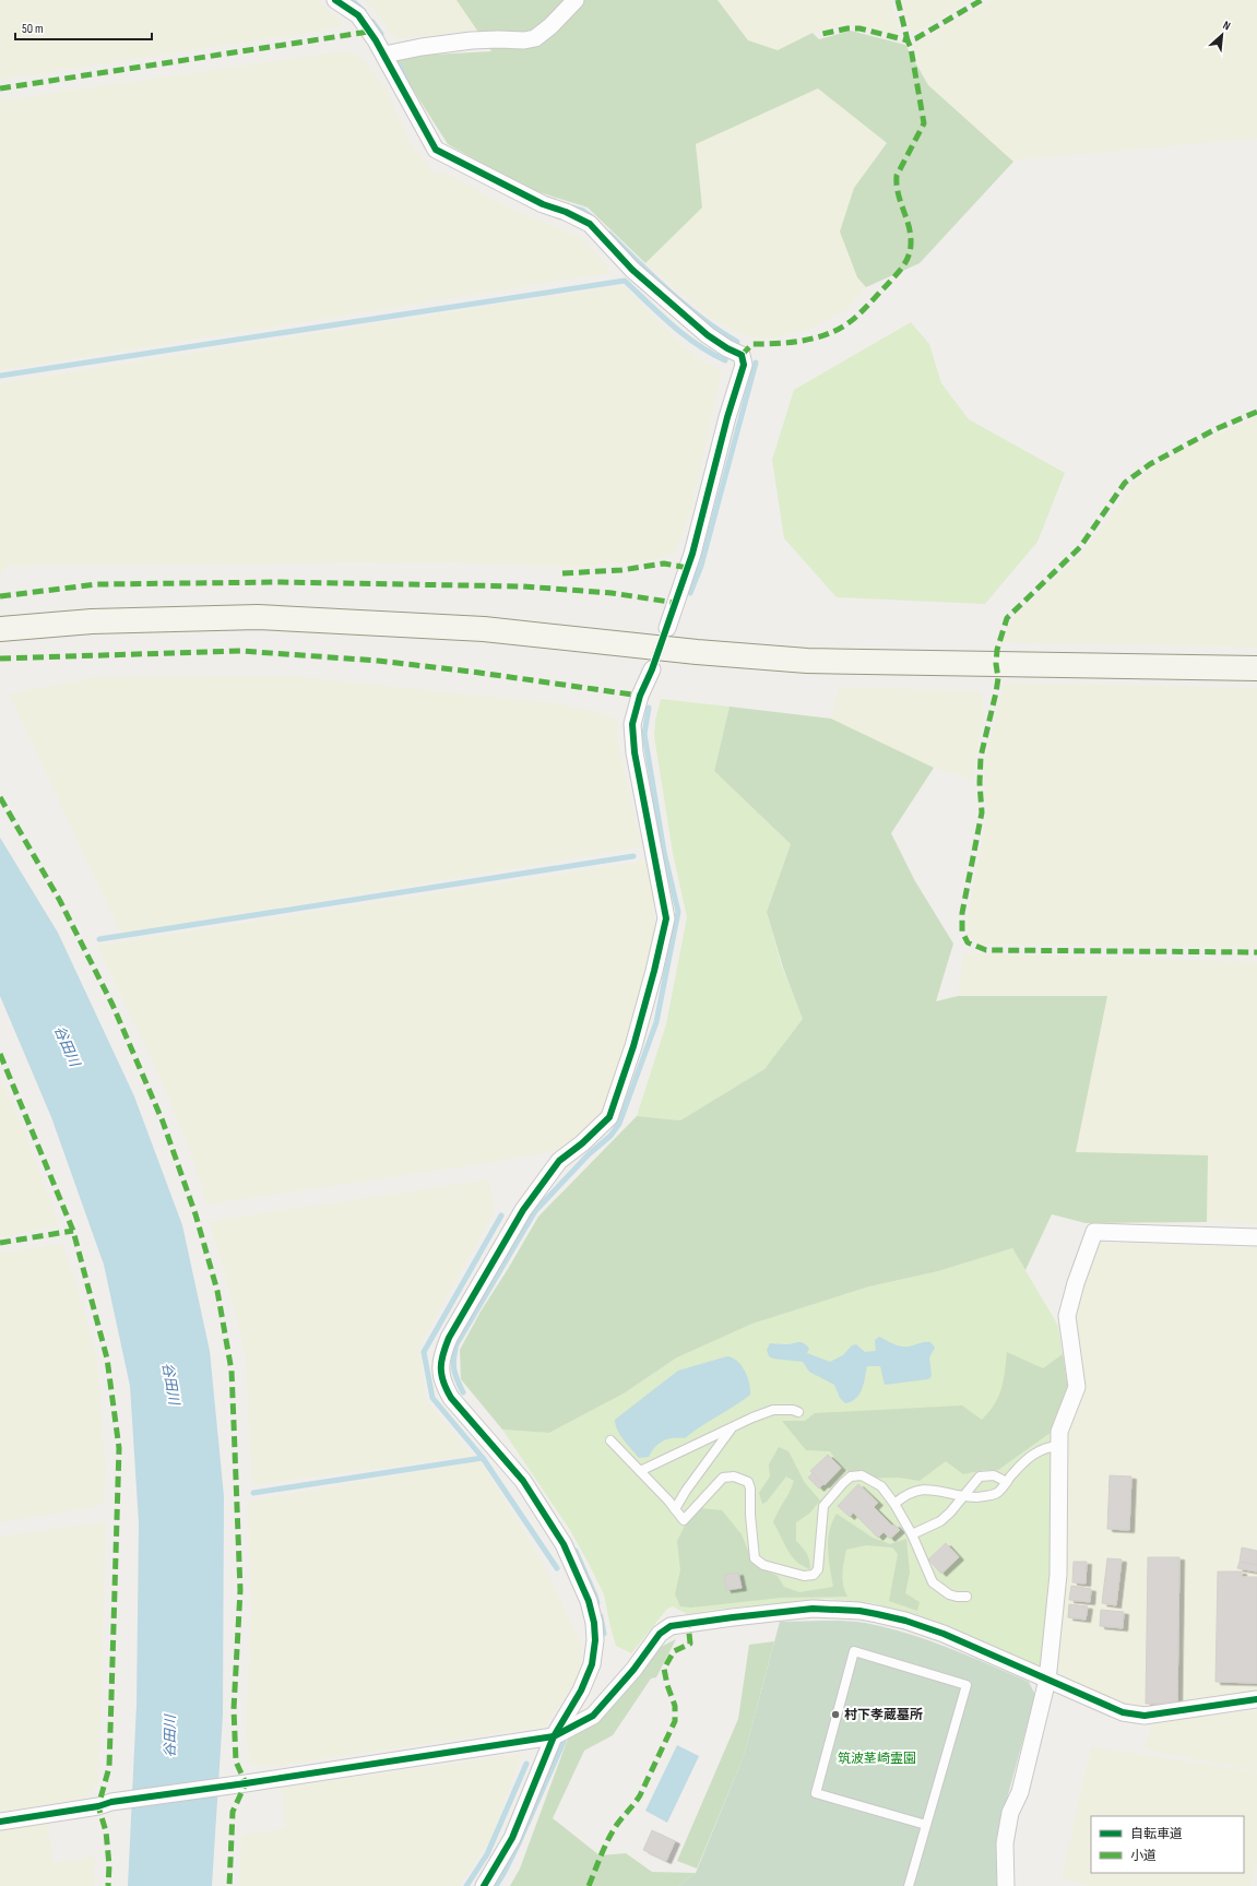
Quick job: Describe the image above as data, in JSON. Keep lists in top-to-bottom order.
{
  "water": ["谷田川"],
  "parks": ["筑波茎崎霊園"],
  "places": ["村下孝蔵墓所"],
  "legend": ["自転車道", "小道"],
  "scale_bar": "50 m",
  "north": "top right"
}
